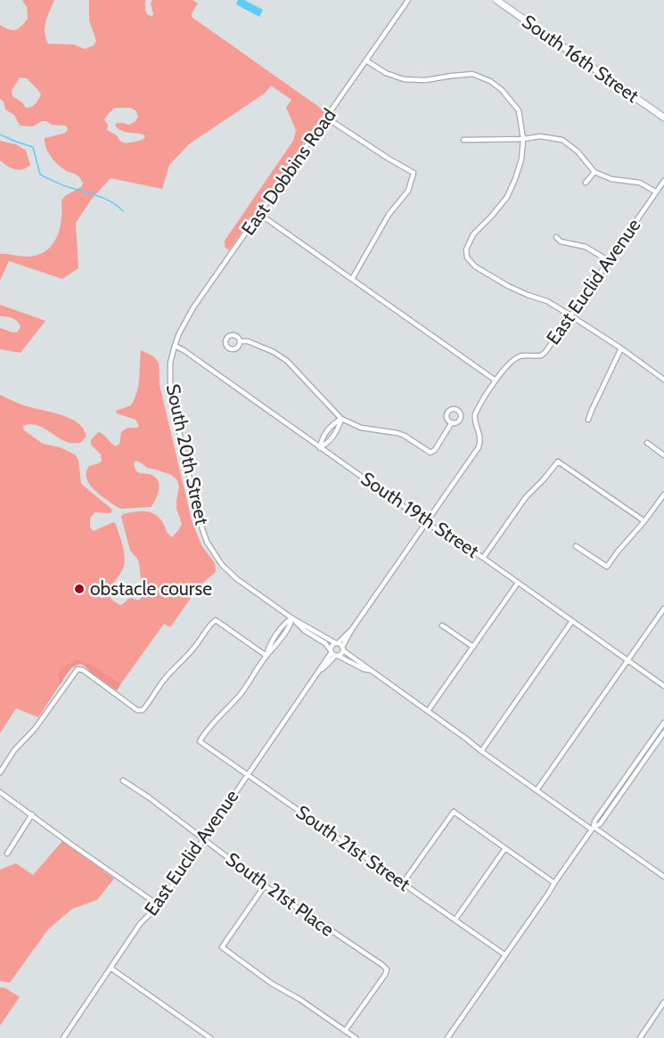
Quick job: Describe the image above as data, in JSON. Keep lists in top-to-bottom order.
{
  "streets": {
    "main road": ["South 16th Street"],
    "street": [
      "East Dobbins Road",
      "East Euclid Avenue",
      "South 20th Street",
      "South 19th Street",
      "South 21st Street",
      "South 21st Place"
    ]
  },
  "crossings": [
    ["East Dobbins Road", "South 20th Street"],
    ["East Dobbins Road", "South 19th Street"],
    ["East Euclid Avenue", "South 20th Street"],
    ["East Euclid Avenue", "South 19th Street"],
    ["East Euclid Avenue", "South 21st Street"],
    ["East Euclid Avenue", "South 21st Place"],
    ["South 20th Street", "South 19th Street"]
  ],
  "places": ["obstacle course"]
}
